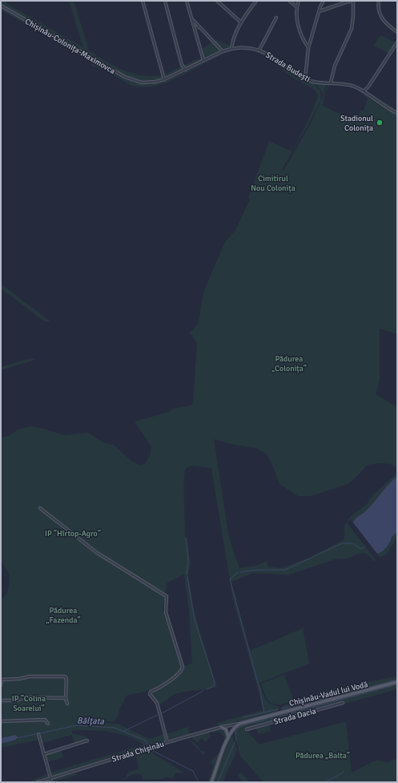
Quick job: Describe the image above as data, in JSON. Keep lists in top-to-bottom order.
{
  "streets": {
    "main road": ["Chișinău-Vadul lui Vodă"],
    "street": [
      "Chișinău-Colonița-Maximovca",
      "Strada Budești",
      "Strada Dacia",
      "Strada Chișinău"
    ]
  },
  "crossings": [
    ["Chișinău-Colonița-Maximovca", "Strada Budești"],
    ["Chișinău-Vadul lui Vodă", "Strada Chișinău"]
  ],
  "water": ["Bălţata"],
  "parks": [
    "Cimitirul Nou Colonița",
    "Pădurea „Colonița”",
    "IP ”Hîrtop-Agro”",
    "Pădurea „Fazenda”",
    "IP ”Colina Soarelui”",
    "Pădurea „Balta”"
  ],
  "places": ["Stadionul Colonița"]
}
